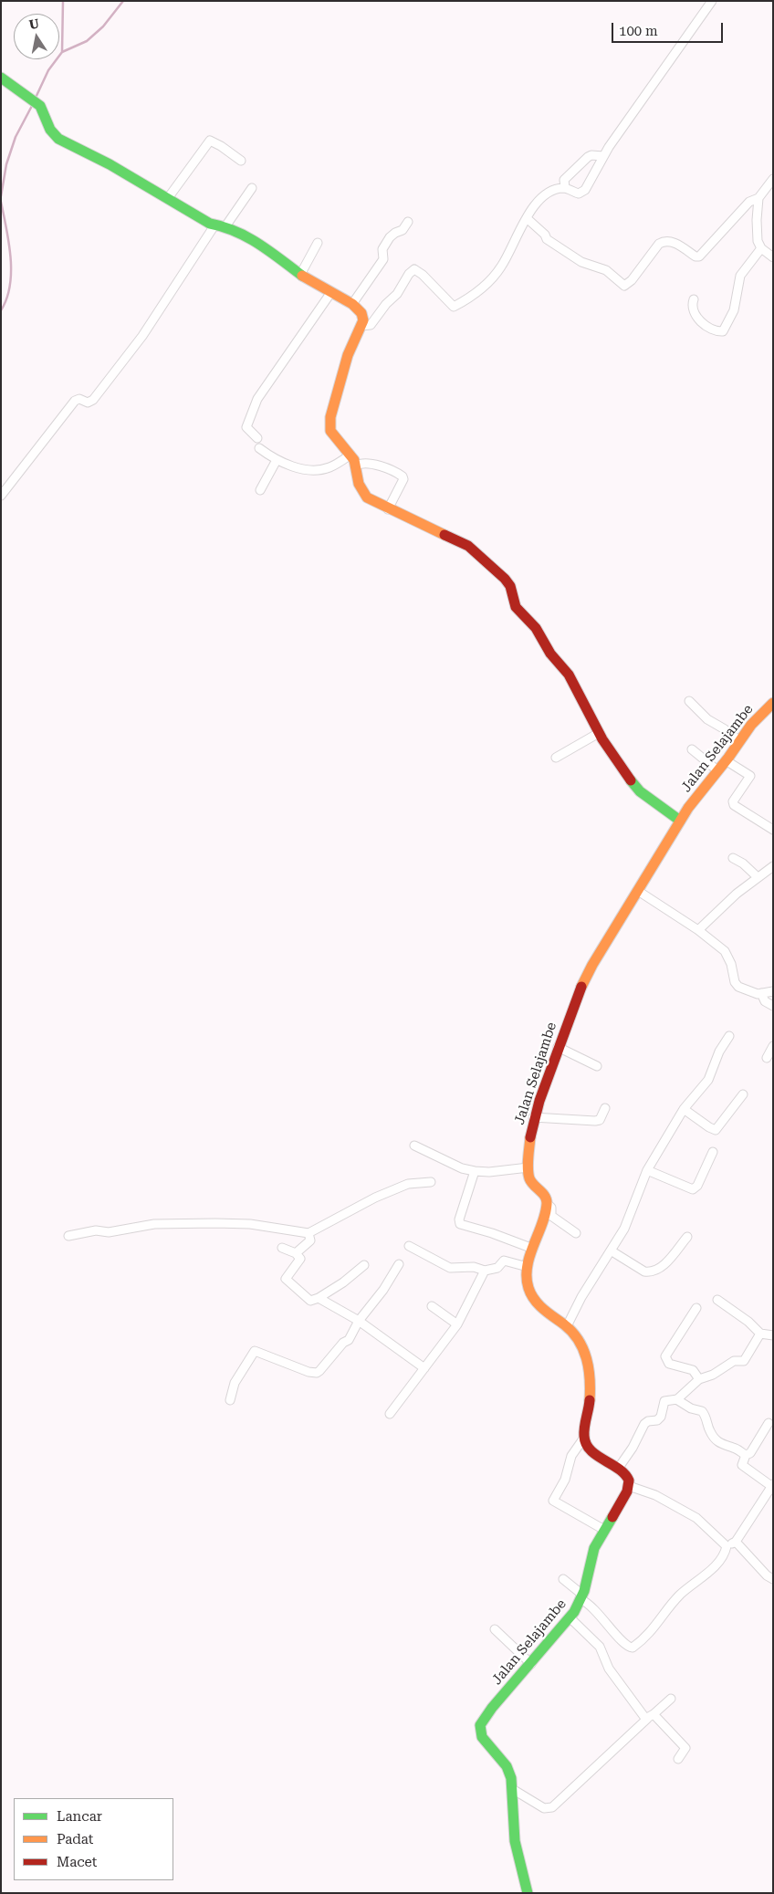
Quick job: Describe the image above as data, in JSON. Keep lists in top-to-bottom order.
{
  "streets": {
    "street": ["Jalan Selajambe"]
  },
  "legend": ["Lancar", "Padat", "Macet"],
  "scale_bar": "100 m",
  "north": "top"
}
